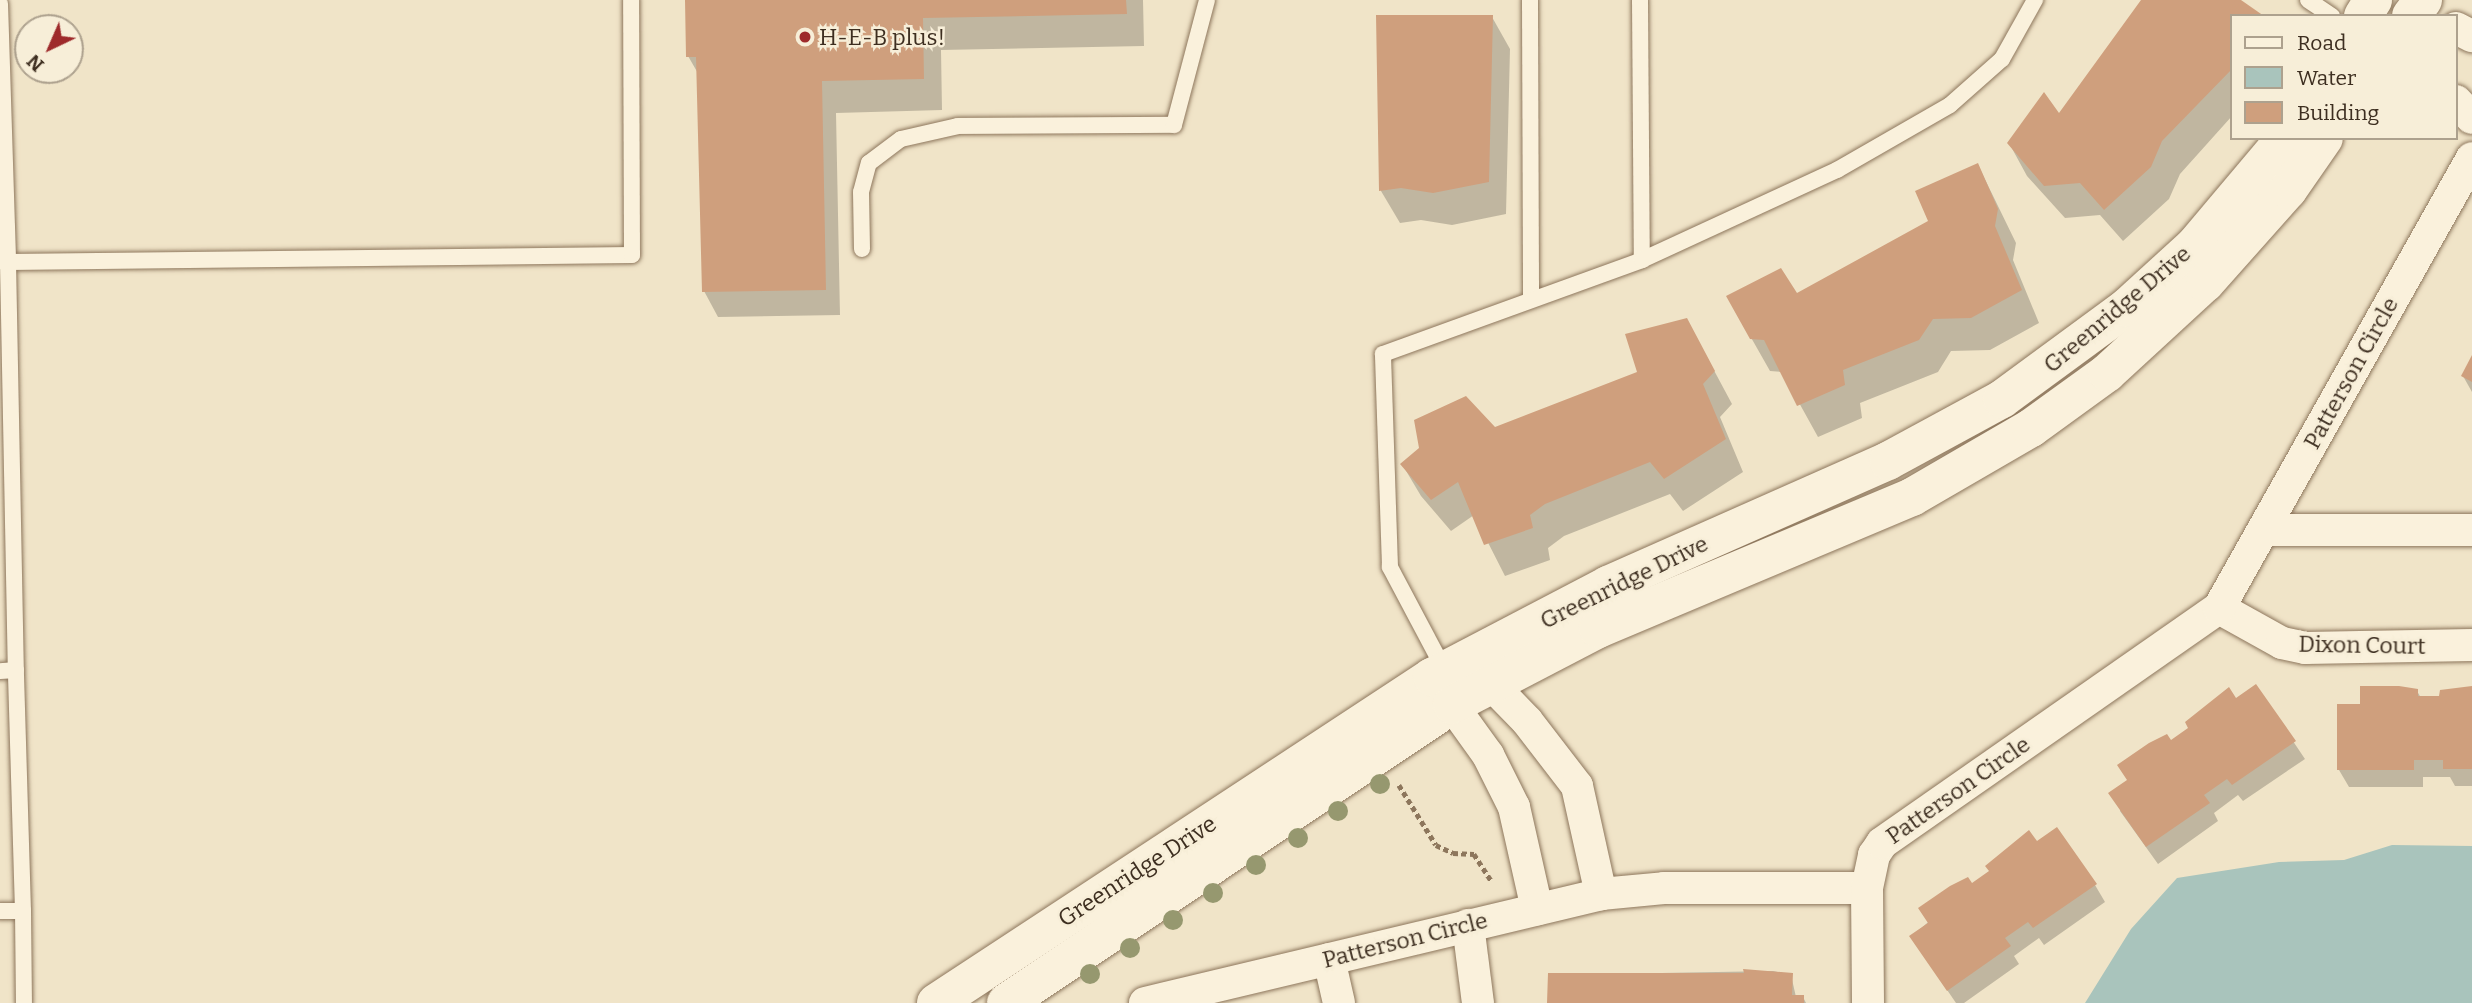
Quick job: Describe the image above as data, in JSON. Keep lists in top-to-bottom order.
{
  "streets": {
    "street": ["Greenridge Drive", "Patterson Circle", "Dixon Court"]
  },
  "crossings": [
    ["Patterson Circle", "Dixon Court"]
  ],
  "places": ["H-E-B plus!"],
  "legend": ["Road", "Water", "Building"],
  "north": "bottom left"
}
